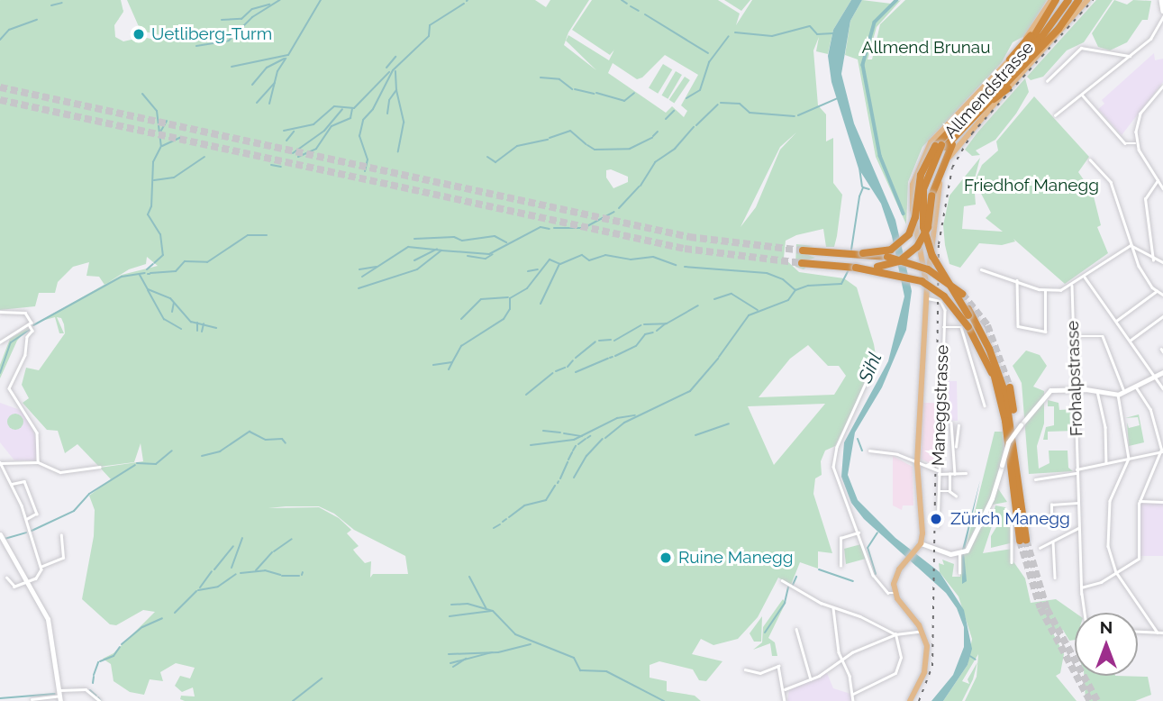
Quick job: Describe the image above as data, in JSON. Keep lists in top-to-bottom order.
{
  "streets": {
    "main road": ["Allmendstrasse"],
    "street": ["Frohalpstrasse", "Maneggstrasse"]
  },
  "crossings": [
    ["Allmendstrasse", "Maneggstrasse"]
  ],
  "water": ["Sihl"],
  "parks": ["Allmend Brunau", "Friedhof Manegg"],
  "places": ["Uetliberg-Turm", "Zürich Manegg", "Ruine Manegg"],
  "north": "top"
}
